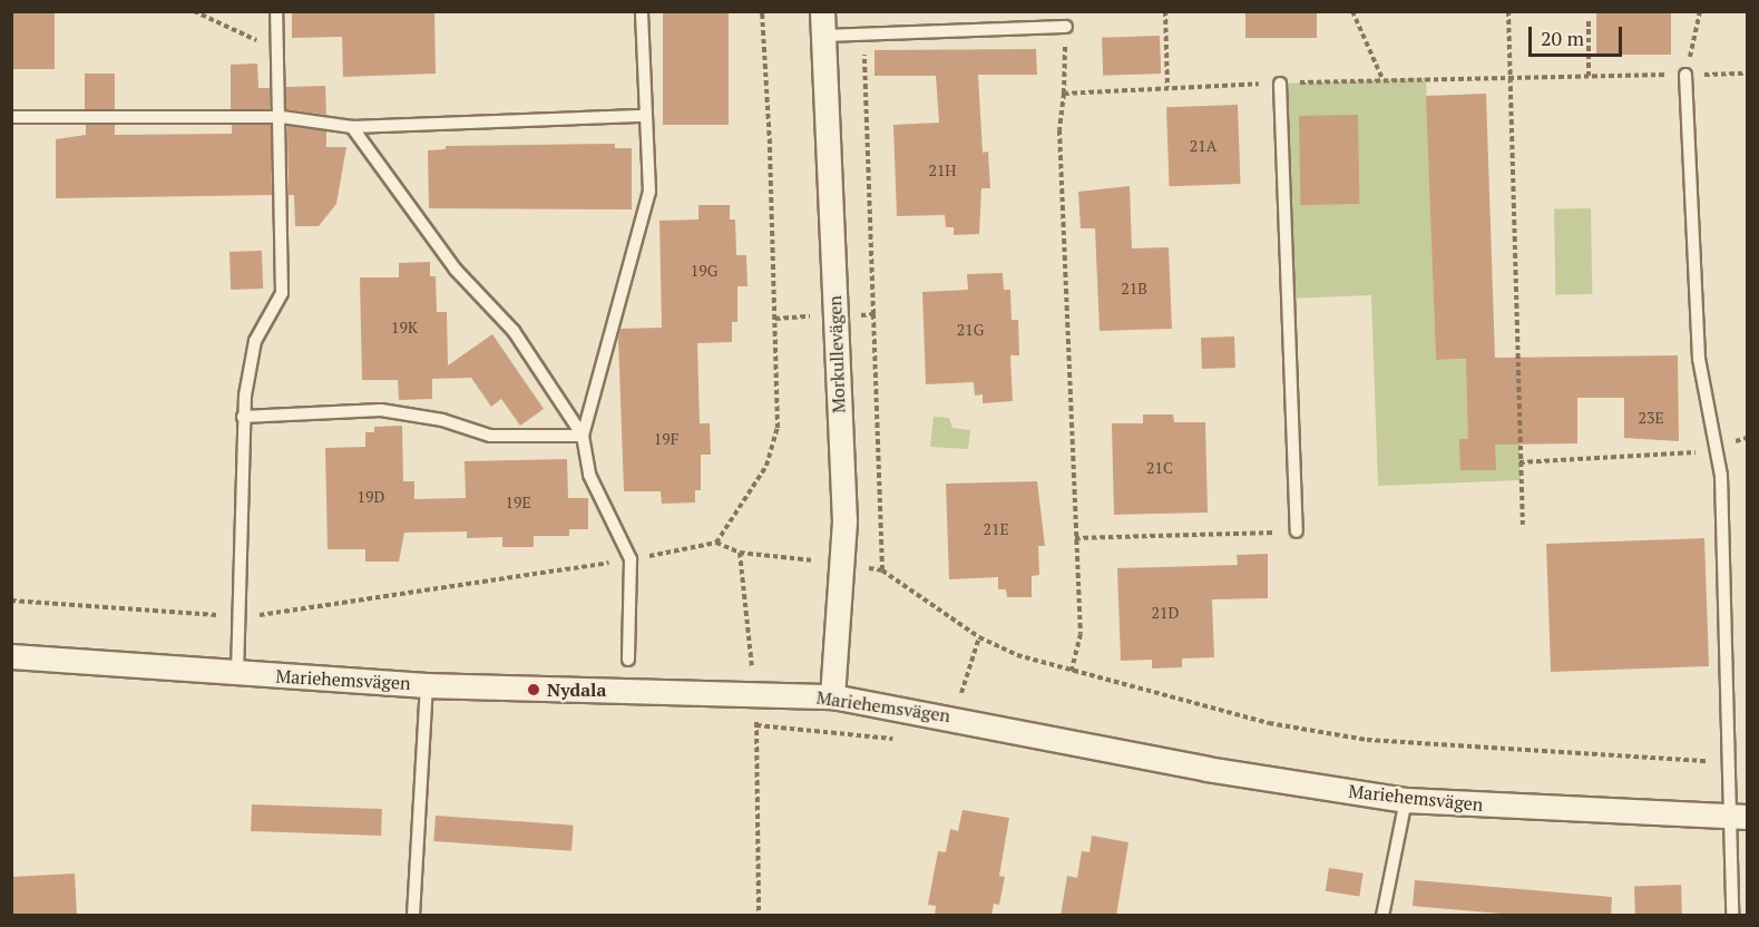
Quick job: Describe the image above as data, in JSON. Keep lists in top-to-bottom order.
{
  "streets": {
    "street": ["Morkullevägen", "Mariehemsvägen"]
  },
  "crossings": [
    ["Morkullevägen", "Mariehemsvägen"]
  ],
  "places": ["Nydala"],
  "house_numbers": [
    "21A",
    "21H",
    "19G",
    "21B",
    "19K",
    "21G",
    "23E",
    "19F",
    "21C",
    "19D",
    "19E",
    "21E",
    "21D"
  ],
  "scale_bar": "20 m"
}
